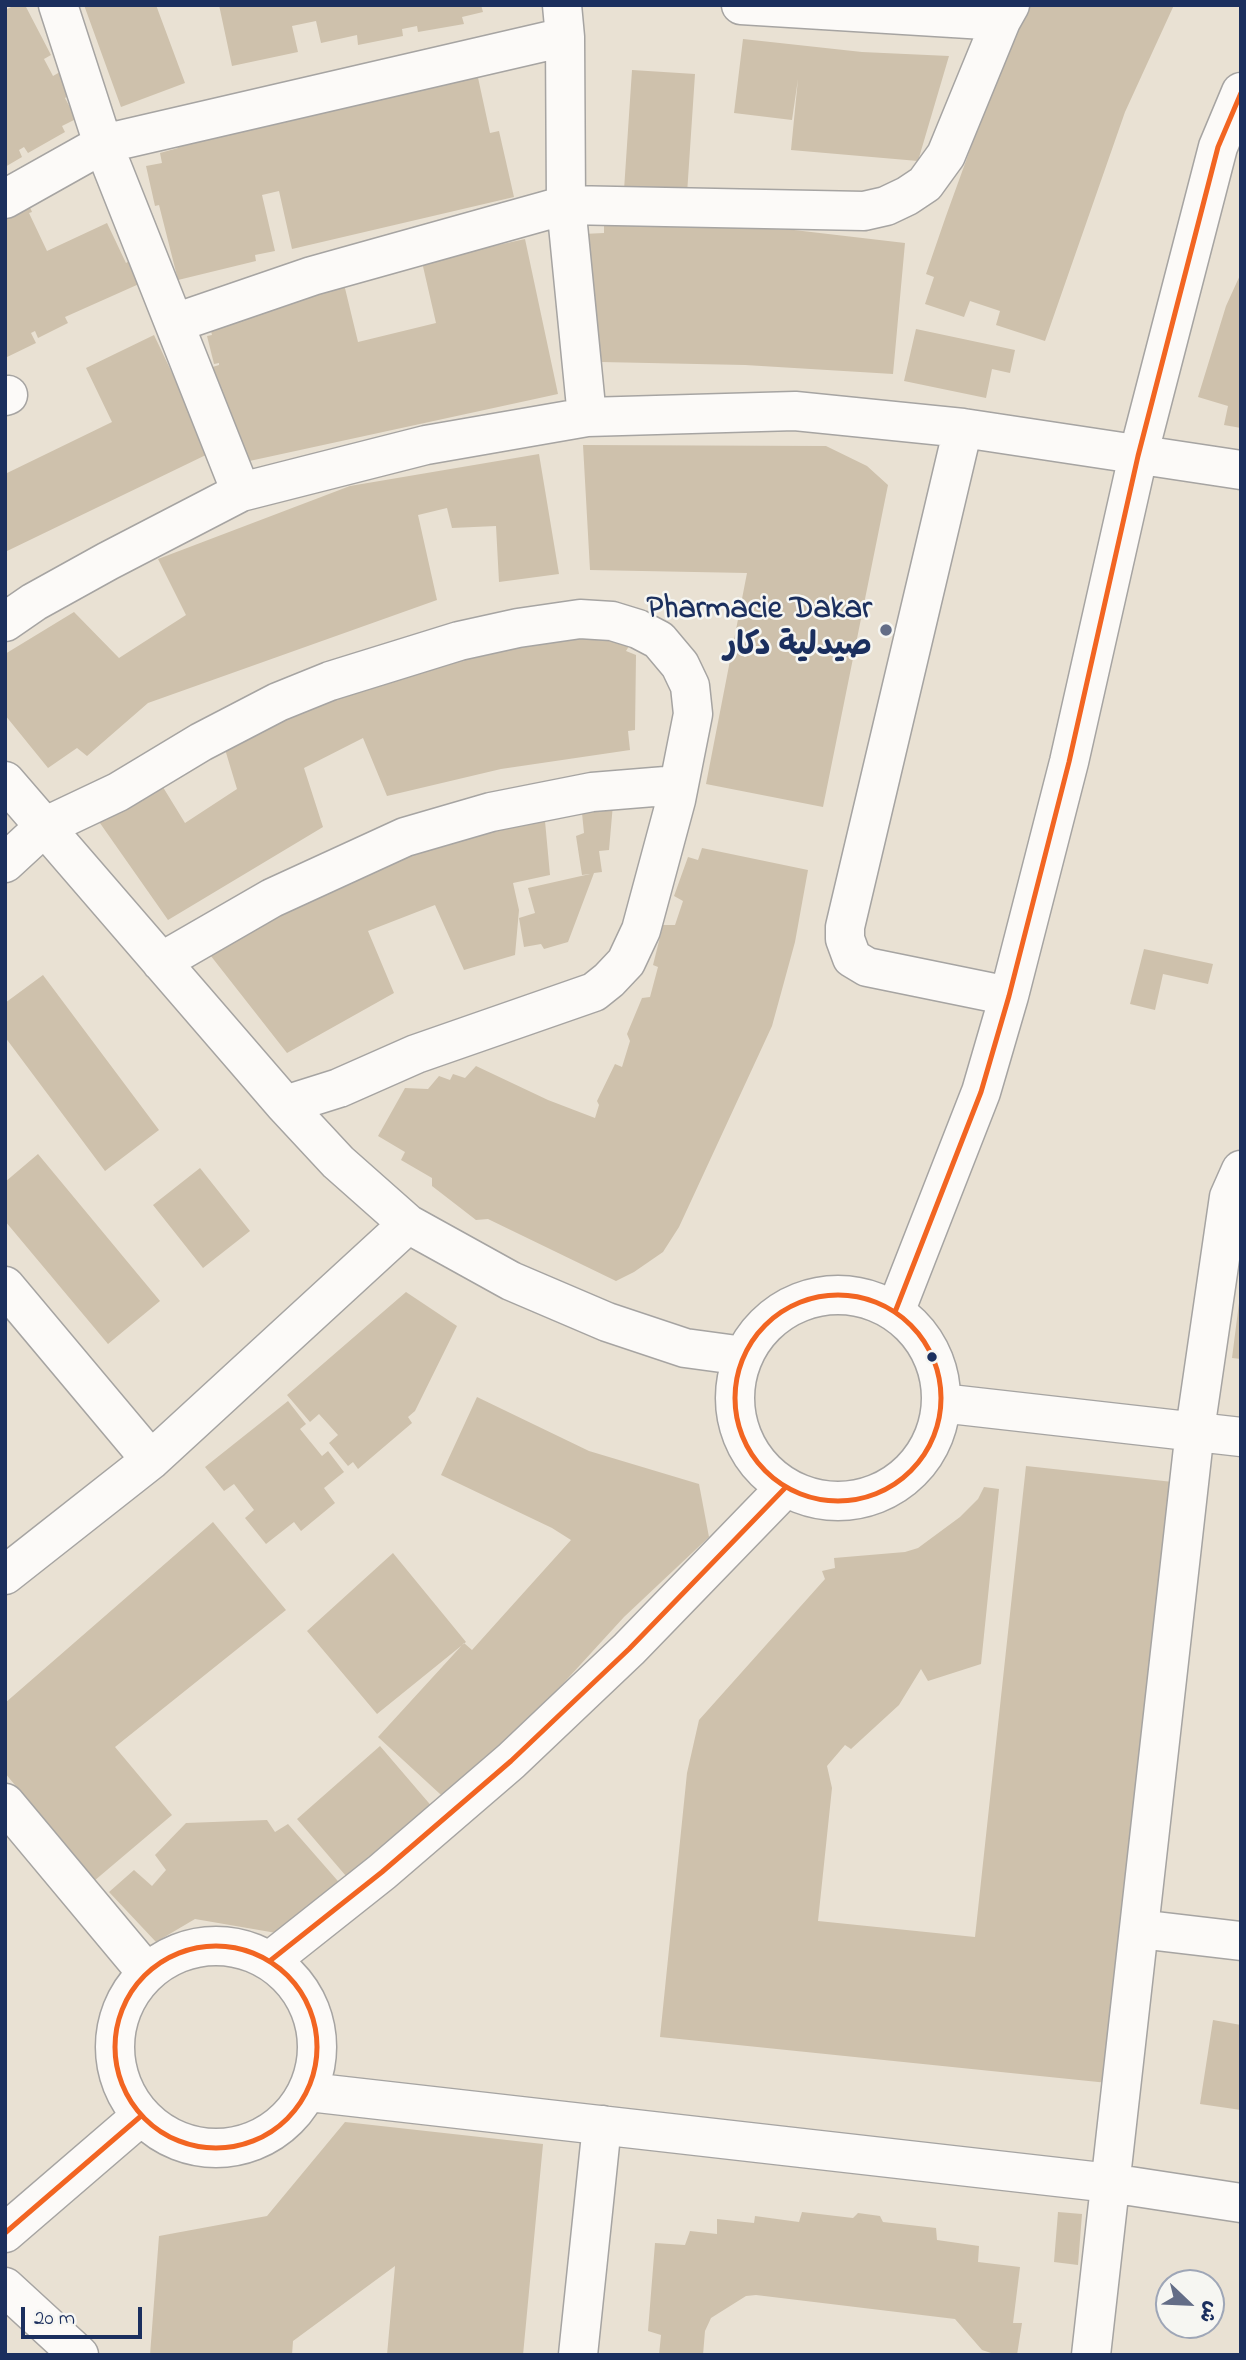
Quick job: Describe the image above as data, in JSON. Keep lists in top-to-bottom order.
{
  "places": ["Pharmacie Dakar صيدلية دكار"],
  "scale_bar": "20 m",
  "north": "bottom right"
}
